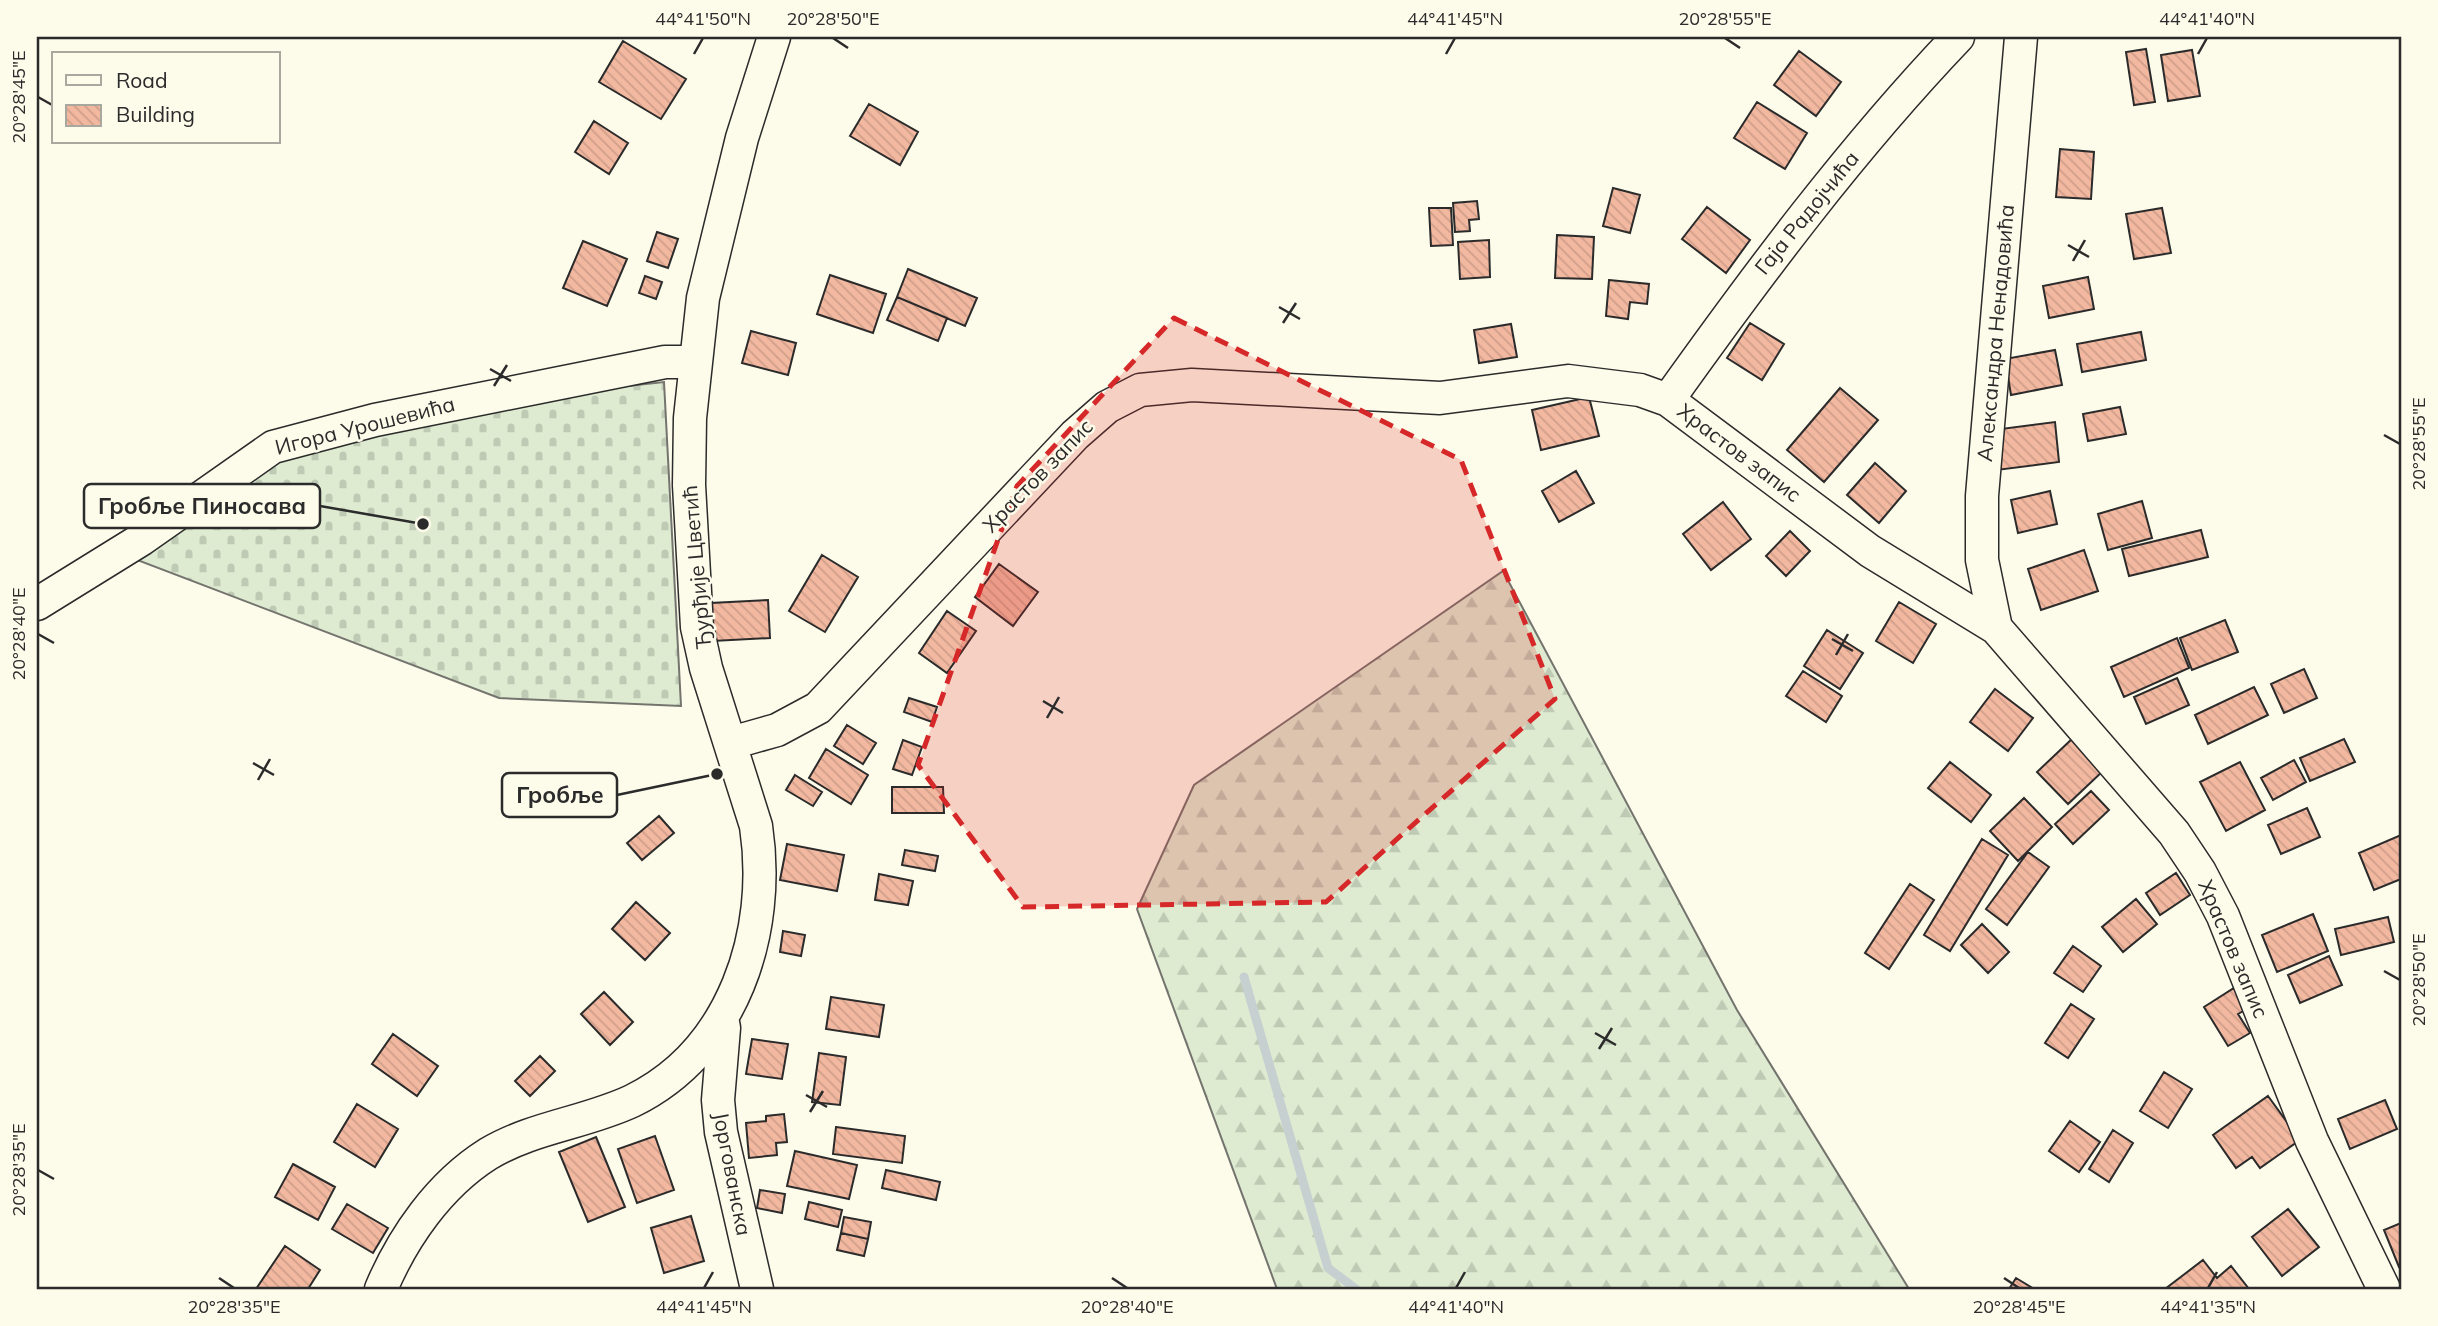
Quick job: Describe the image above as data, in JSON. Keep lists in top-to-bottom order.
{
  "streets": {
    "street": [
      "Гаја Радојчића",
      "Александра Ненадовића",
      "Игора Урошевића",
      "Храстов запис",
      "Ђурђије Цветић",
      "Јоргованска"
    ]
  },
  "crossings": [
    ["Гаја Радојчића", "Храстов запис"],
    ["Александра Ненадовића", "Храстов запис"],
    ["Игора Урошевића", "Ђурђије Цветић"],
    ["Храстов запис", "Ђурђије Цветић"],
    ["Ђурђије Цветић", "Јоргованска"]
  ],
  "places": ["Гробље Пиносава", "Гробље"],
  "legend": ["Road", "Building"],
  "coordinates": [
    "44°41'50\"N",
    "20°28'50\"E",
    "44°41'45\"N",
    "20°28'55\"E",
    "44°41'40\"N",
    "20°28'45\"E",
    "20°28'40\"E",
    "20°28'35\"E",
    "44°41'35\"N"
  ]
}
